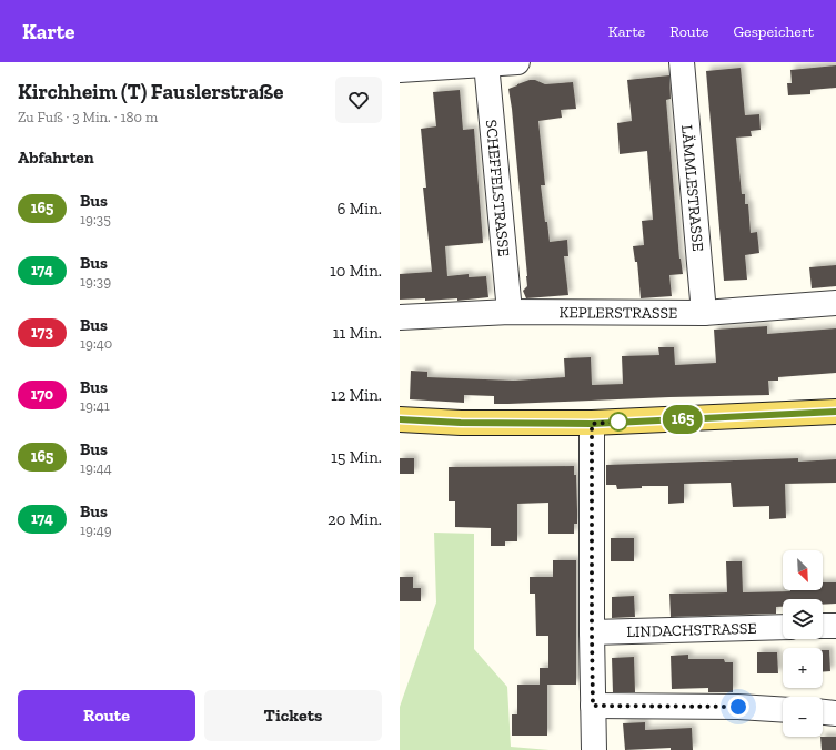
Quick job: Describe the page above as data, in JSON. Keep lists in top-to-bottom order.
{
  "streets": {
    "street": [
      "SCHEFFELSTRASSE",
      "LÄMMLESTRASSE",
      "KEPLERSTRASSE",
      "LINDACHSTRASSE"
    ]
  },
  "crossings": [
    ["SCHEFFELSTRASSE", "KEPLERSTRASSE"],
    ["LÄMMLESTRASSE", "KEPLERSTRASSE"]
  ],
  "lines": ["bus line 165"],
  "north": "bottom right",
  "page": {
    "header": "Karte",
    "nav": ["Karte", "Route", "Gespeichert"],
    "heading": [
      ["Kirchheim (T) Fauslerstraße", "Zu Fuß · 3 Min. · 180 m"],
      "Abfahrten"
    ],
    "on_map": "165",
    "list": [
      {
        "mark": "165",
        "name": "Bus",
        "note": "19:35",
        "value": "6 Min."
      },
      {
        "mark": "174",
        "name": "Bus",
        "note": "19:39",
        "value": "10 Min."
      },
      {
        "mark": "173",
        "name": "Bus",
        "note": "19:40",
        "value": "11 Min."
      },
      {
        "mark": "170",
        "name": "Bus",
        "note": "19:41",
        "value": "12 Min."
      },
      {
        "mark": "165",
        "name": "Bus",
        "note": "19:44",
        "value": "15 Min."
      },
      {
        "mark": "174",
        "name": "Bus",
        "note": "19:49",
        "value": "20 Min."
      }
    ],
    "map_buttons": ["+", "−"],
    "buttons": ["Route", "Tickets"]
  }
}
